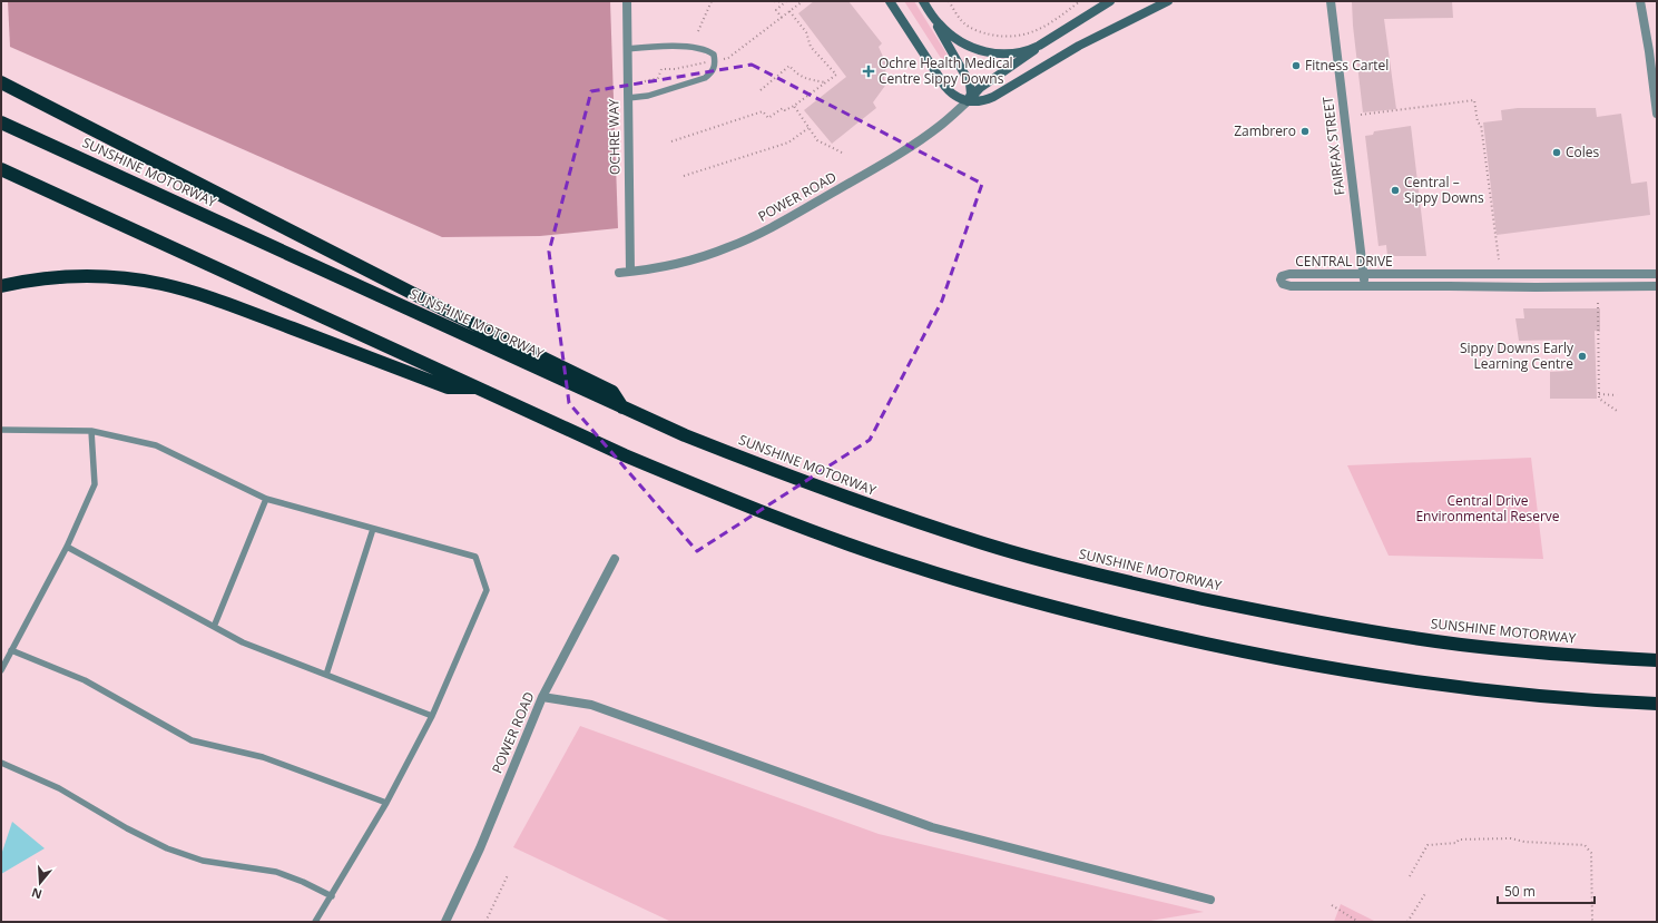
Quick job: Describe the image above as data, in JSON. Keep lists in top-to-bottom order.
{
  "streets": {
    "highway": ["SUNSHINE MOTORWAY"],
    "street": [
      "OCHRE WAY",
      "FAIRFAX STREET",
      "POWER ROAD",
      "CENTRAL DRIVE"
    ]
  },
  "crossings": [
    ["OCHRE WAY", "POWER ROAD"],
    ["FAIRFAX STREET", "CENTRAL DRIVE"]
  ],
  "parks": ["Central Drive Environmental Reserve"],
  "places": {
    "other": [
      "Fitness Cartel",
      "Zambrero",
      "Coles",
      "Central – Sippy Downs",
      "Sippy Downs Early Learning Centre"
    ],
    "health": ["Ochre Health Medical Centre Sippy Downs"]
  },
  "scale_bar": "50 m",
  "north": "bottom"
}
